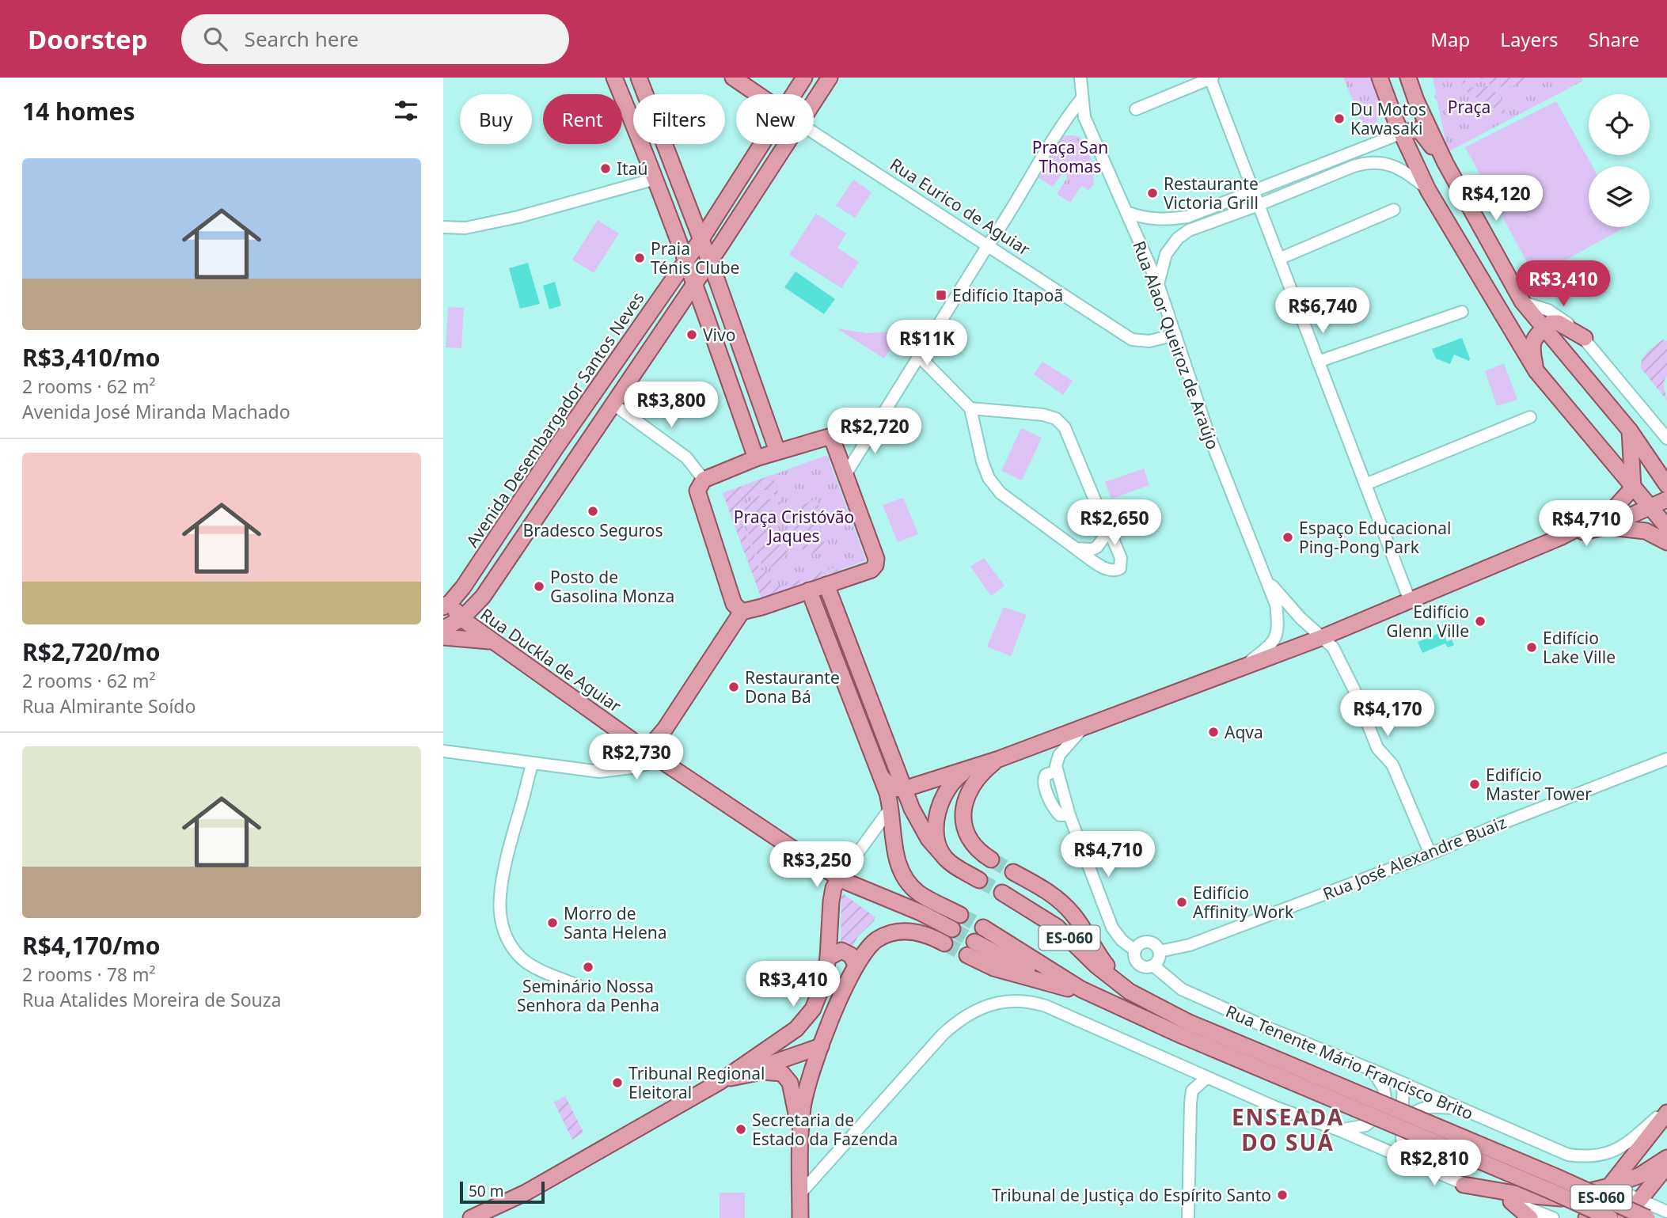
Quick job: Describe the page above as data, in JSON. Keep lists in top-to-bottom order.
{
  "streets": {
    "main road": [
      "Rua Eurico de Aguiar",
      "Avenida Desembargador Santos Neves",
      "Rua Duckla de Aguiar",
      "ES-060"
    ],
    "street": ["Rua Alaor Queiroz de Araújo", "Rua José Alexandre Buaiz", "Rua Tenente Mário Francisco Brito"]
  },
  "crossings": [
    ["Rua Eurico de Aguiar", "Rua Alaor Queiroz de Araújo"],
    ["Rua Alaor Queiroz de Araújo", "Rua José Alexandre Buaiz"],
    ["Rua José Alexandre Buaiz", "Rua Tenente Mário Francisco Brito"]
  ],
  "districts": ["ENSEADA DO SUÁ"],
  "parks": ["Praça", "Praça San Thomas", "Praça Cristóvão Jaques"],
  "places": {
    "other": [
      "Du Motos Kawasaki",
      "Itaú",
      "Restaurante Victoria Grill",
      "Praia Ténis Clube",
      "Vivo",
      "Bradesco Seguros",
      "Espaço Educacional Ping-Pong Park",
      "Posto de Gasolina Monza",
      "Edifício Glenn Ville",
      "Edifício Lake Ville",
      "Restaurante Dona Bá",
      "Aqva",
      "Edifício Master Tower",
      "Edifício Affinity Work",
      "Morro de Santa Helena",
      "Seminário Nossa Senhora da Penha",
      "Tribunal Regional Eleitoral",
      "Secretaria de Estado da Fazenda",
      "Tribunal de Justiça do Espírito Santo"
    ],
    "transit": ["Edifício Itapoã"]
  },
  "scale_bar": "50 m",
  "page": {
    "header": "Doorstep",
    "search": "Search here",
    "nav": ["Map", "Layers", "Share"],
    "heading": "14 homes",
    "chip": [
      "Buy",
      "Rent",
      "Filters",
      "New"
    ],
    "list": [
      {
        "name": "R$3,410/mo",
        "note": "2 rooms · 62 m² · Avenida José Miranda Machado"
      },
      {
        "name": "R$2,720/mo",
        "note": "2 rooms · 62 m² · Rua Almirante Soído"
      },
      {
        "name": "R$4,170/mo",
        "note": "2 rooms · 78 m² · Rua Atalides Moreira de Souza"
      }
    ],
    "price": [
      "R$4,120",
      "R$3,410",
      "R$6,740",
      "R$11K",
      "R$3,800",
      "R$2,720",
      "R$2,650",
      "R$4,710",
      "R$4,170",
      "R$2,730",
      "R$4,710",
      "R$3,250",
      "R$3,410",
      "R$2,810"
    ],
    "scale": "50 m"
  }
}
